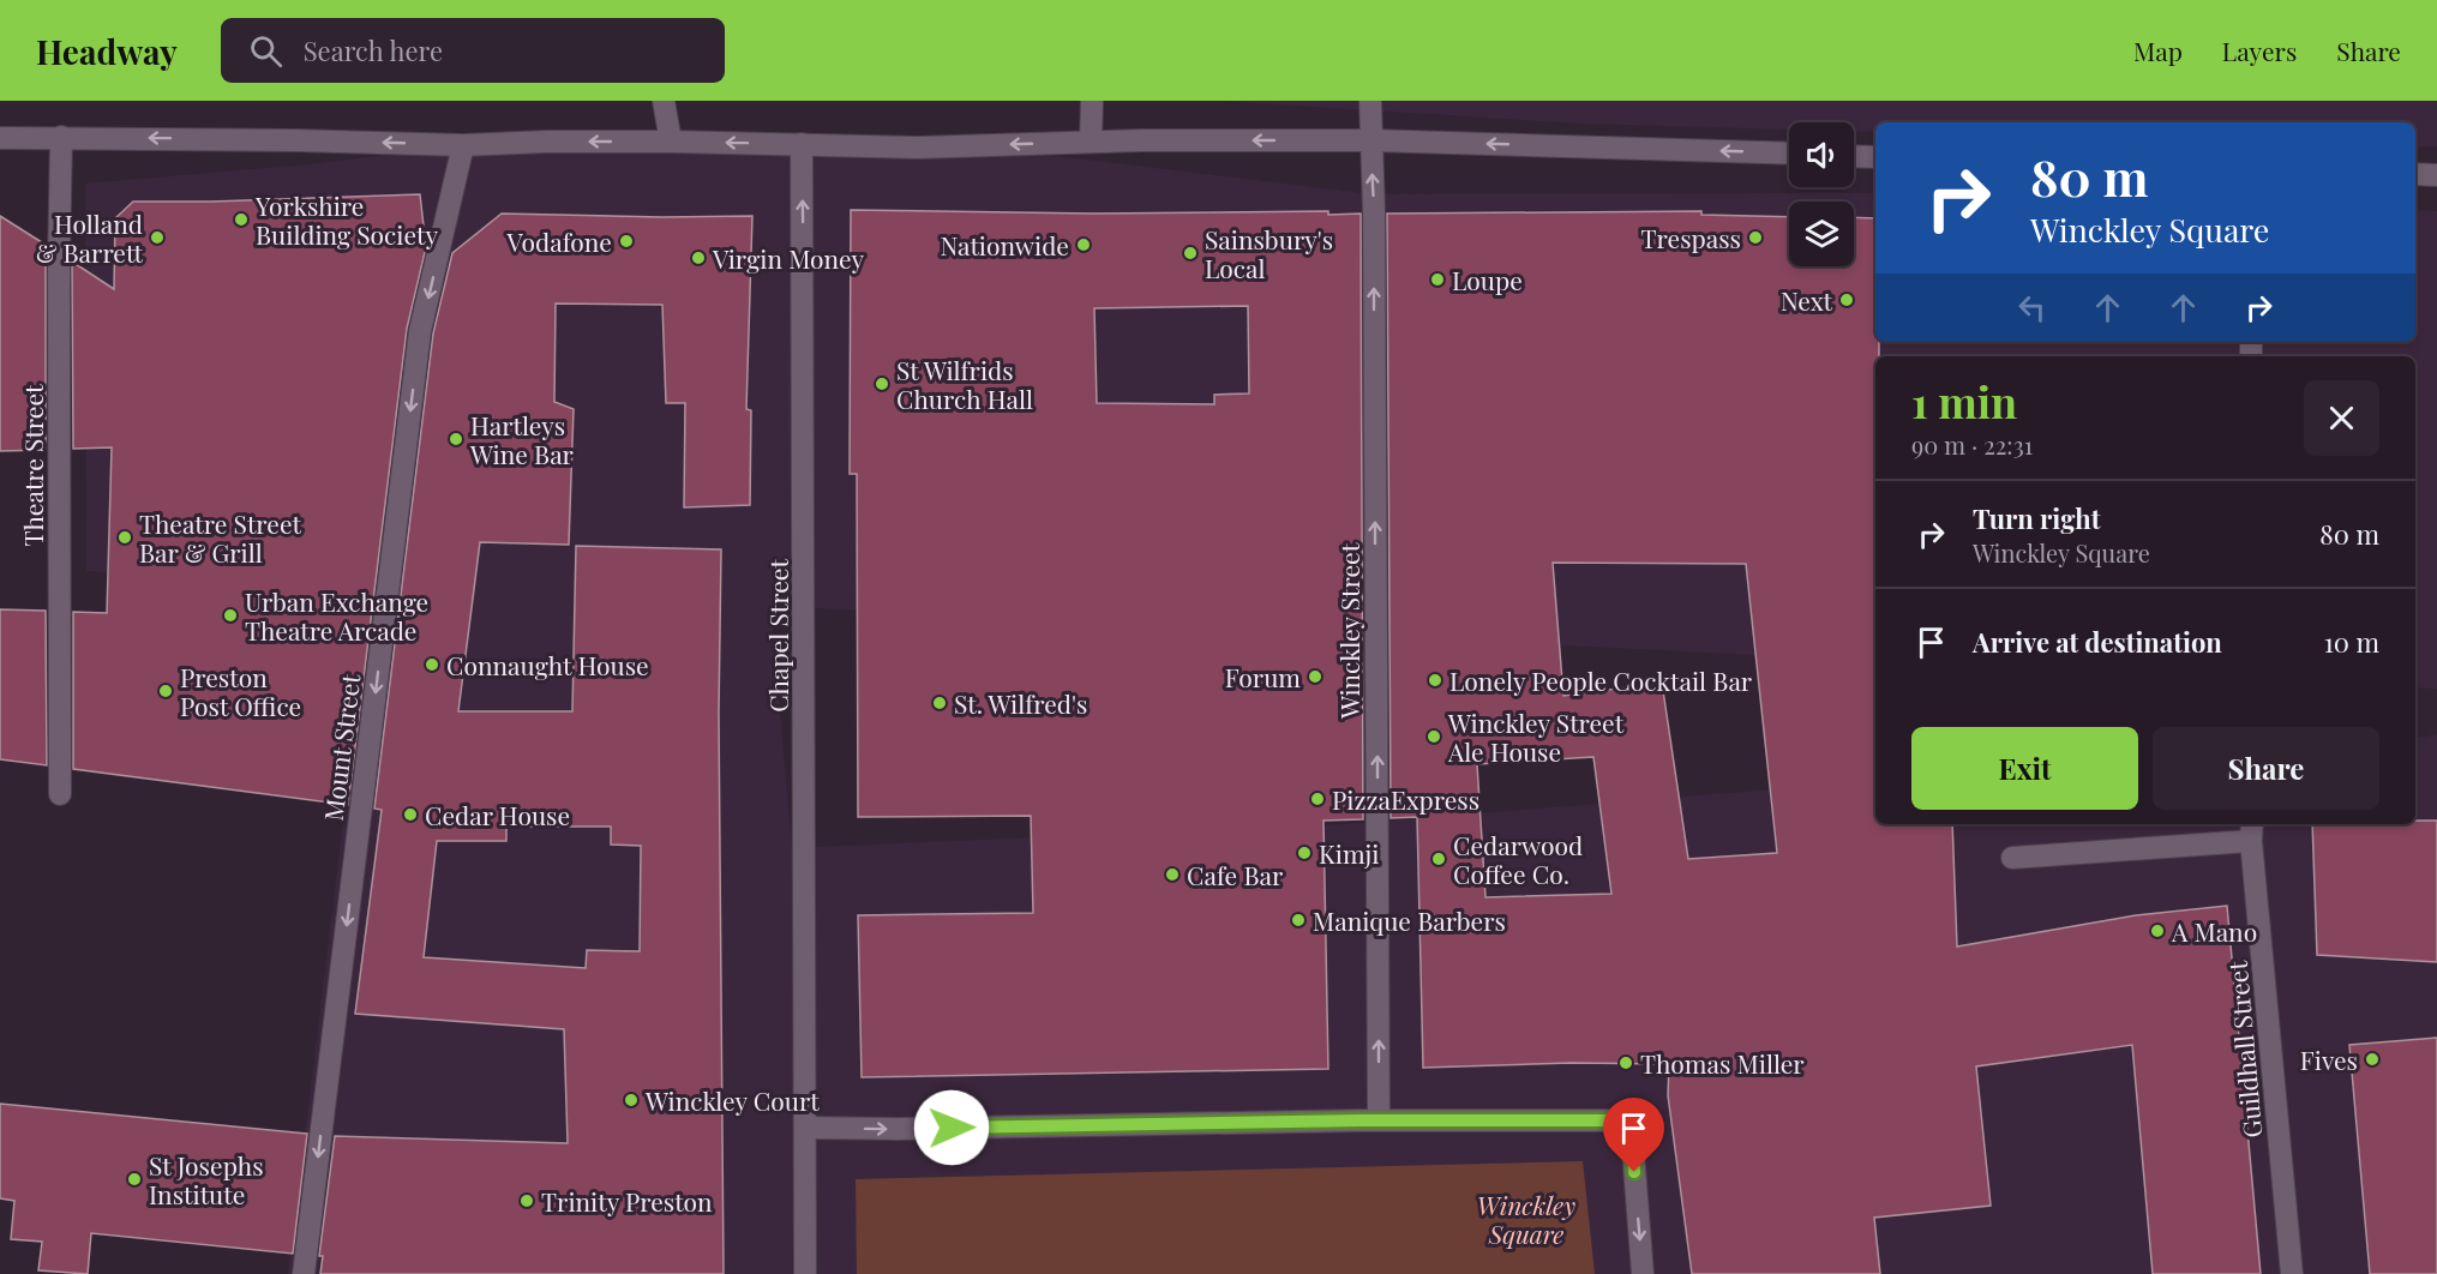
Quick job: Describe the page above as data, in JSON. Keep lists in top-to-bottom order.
{
  "streets": {
    "street": [
      "Theatre Street",
      "Winckley Street",
      "Chapel Street",
      "Mount Street",
      "Guildhall Street"
    ]
  },
  "one_way": ["Winckley Street", "Chapel Street", "Mount Street"],
  "parks": ["Winckley Square"],
  "places": [
    "Yorkshire Building Society",
    "Holland & Barrett",
    "Trespass",
    "Vodafone",
    "Nationwide",
    "Sainsbury's Local",
    "Virgin Money",
    "Loupe",
    "Next",
    "St Wilfrids Church Hall",
    "Hartleys Wine Bar",
    "Theatre Street Bar & Grill",
    "Urban Exchange Theatre Arcade",
    "Connaught House",
    "Forum",
    "Lonely People Cocktail Bar",
    "Preston Post Office",
    "St. Wilfred's",
    "Winckley Street Ale House",
    "PizzaExpress",
    "Cedar House",
    "Kimji",
    "Cedarwood Coffee Co.",
    "Cafe Bar",
    "Manique Barbers",
    "A Mano",
    "Fives",
    "Thomas Miller",
    "Winckley Court",
    "St Josephs Institute",
    "Trinity Preston"
  ],
  "page": {
    "header": "Headway",
    "search": "Search here",
    "nav": ["Map", "Layers", "Share"],
    "turn": ["80 m", "Winckley Square"],
    "heading": ["1 min", "90 m · 22:31"],
    "list": [
      {
        "name": "Turn right",
        "note": "Winckley Square",
        "value": "80 m"
      },
      {
        "name": "Arrive at destination",
        "value": "10 m"
      }
    ],
    "buttons": ["Exit", "Share"]
  }
}
